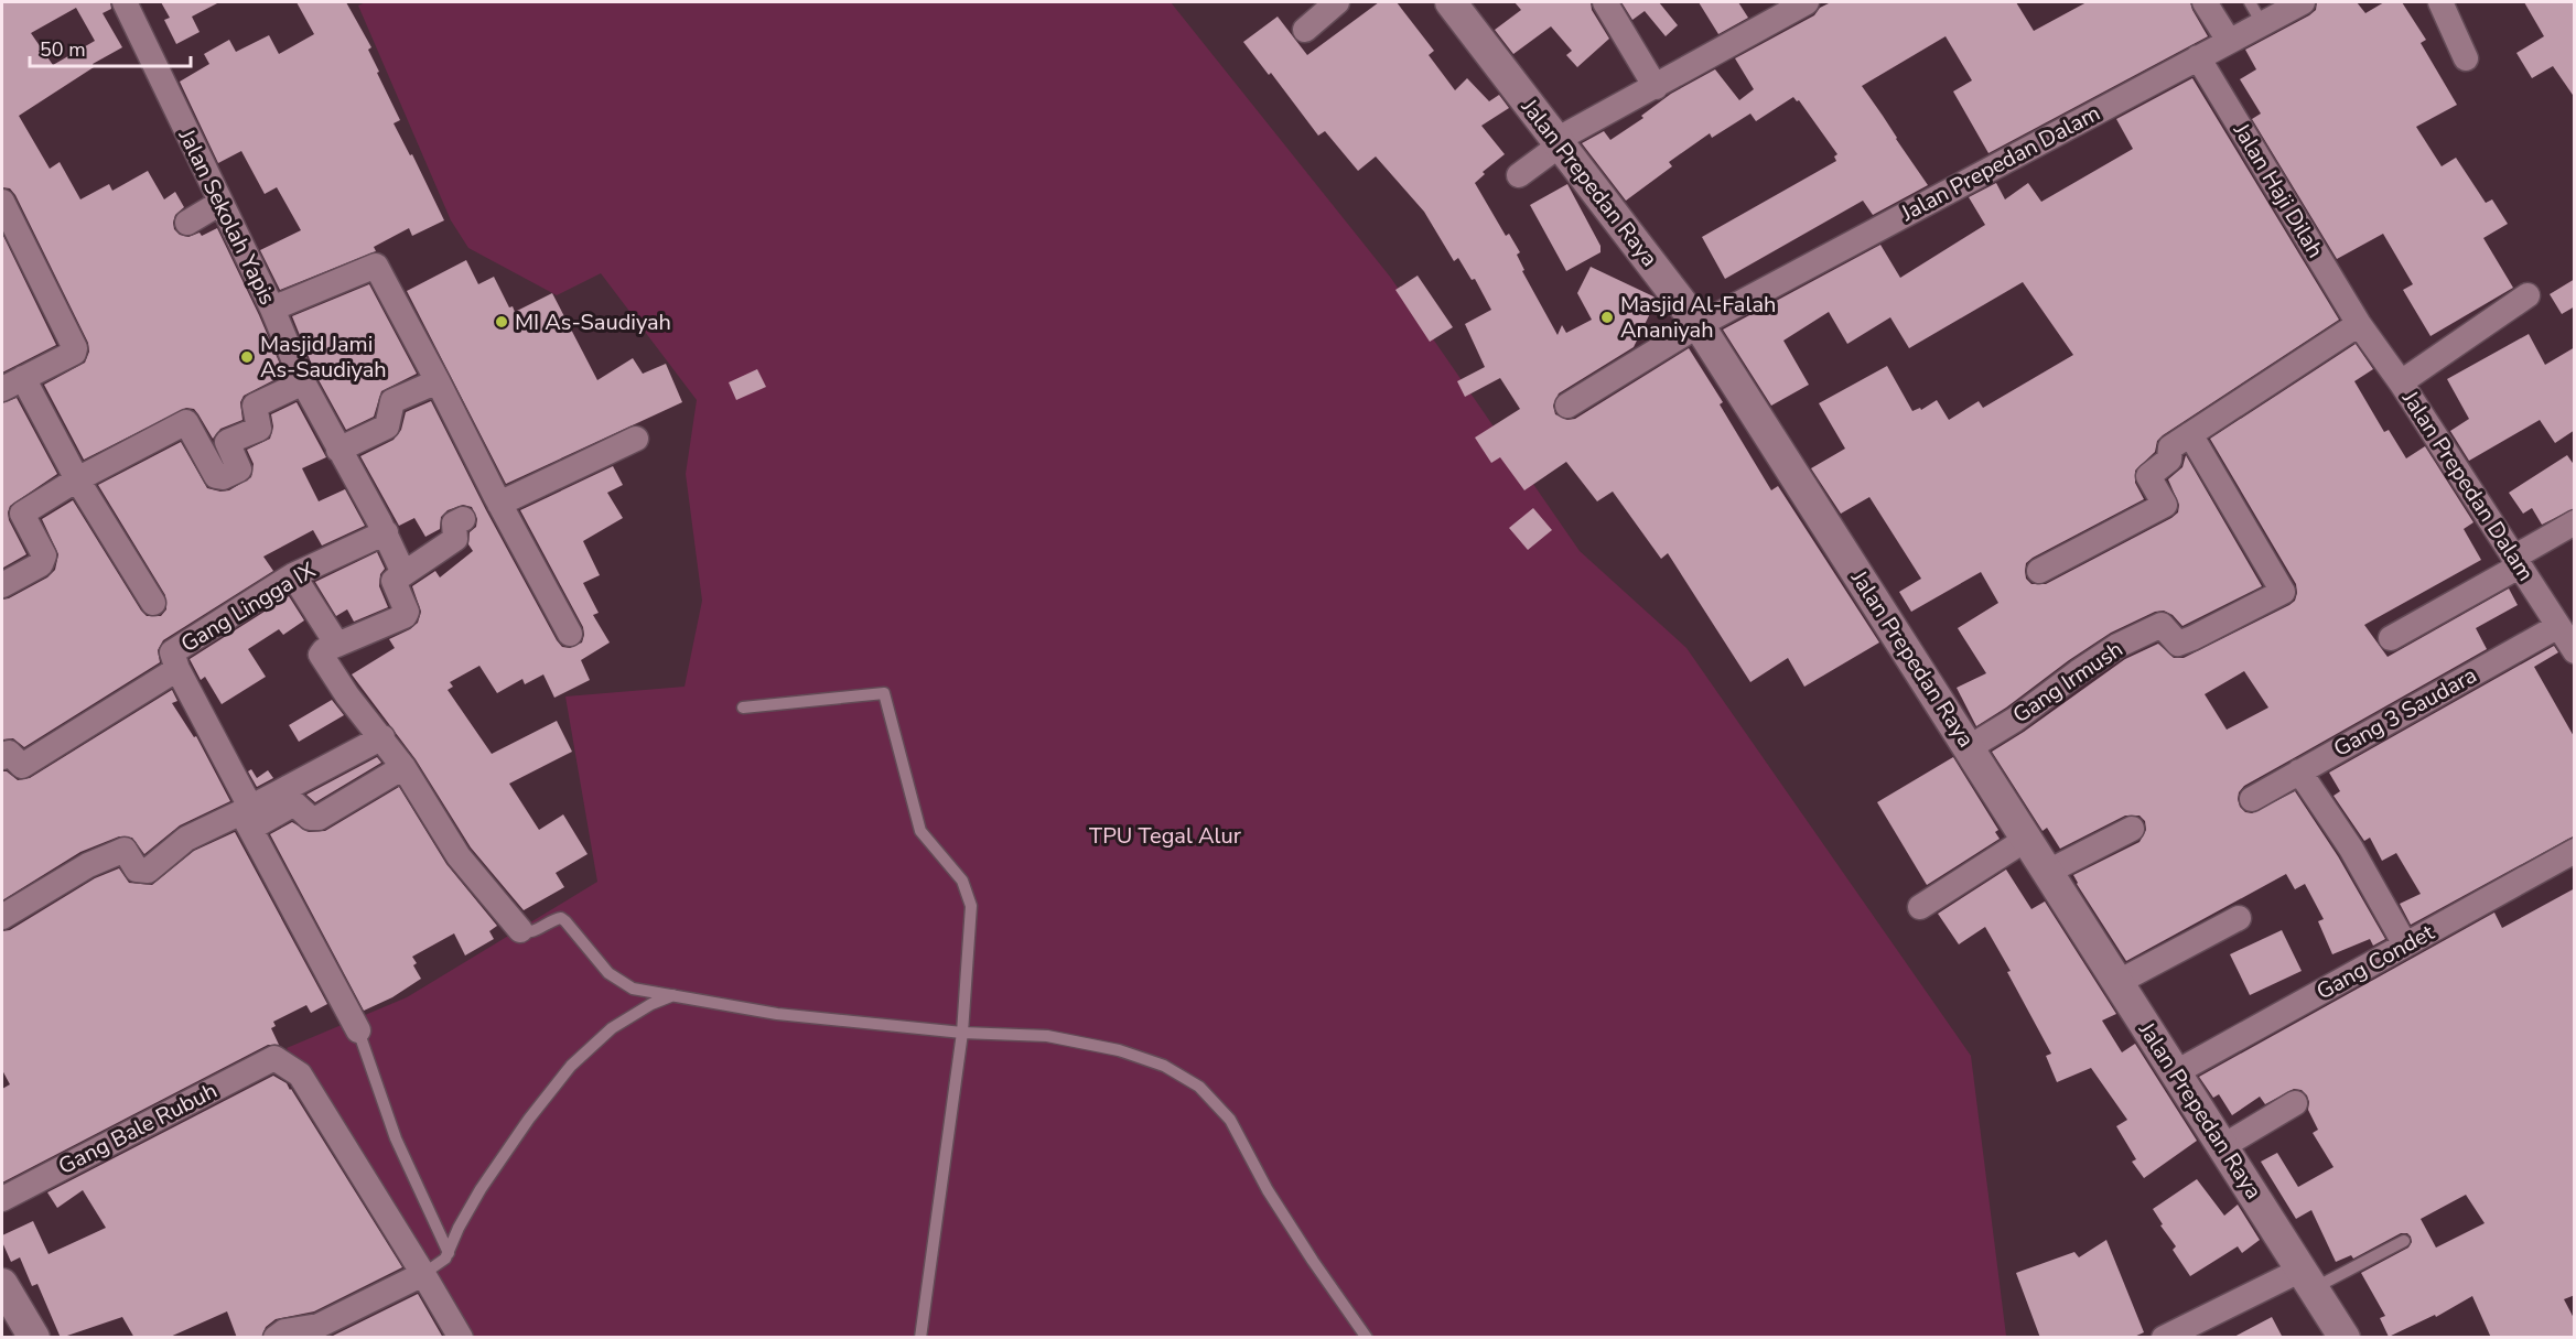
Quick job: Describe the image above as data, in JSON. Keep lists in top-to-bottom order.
{
  "streets": {
    "street": [
      "Jalan Prepedan Dalam",
      "Jalan Prepedan Raya",
      "Jalan Haji Dilah",
      "Jalan Sekolah Yapis",
      "Gang Lingga IX",
      "Gang Irmush",
      "Gang 3 Saudara",
      "Gang Condet",
      "Gang Bale Rubuh"
    ]
  },
  "crossings": [
    ["Jalan Prepedan Dalam", "Jalan Prepedan Raya"],
    ["Jalan Prepedan Dalam", "Jalan Haji Dilah"],
    ["Jalan Prepedan Dalam", "Gang 3 Saudara"],
    ["Jalan Prepedan Raya", "Gang Irmush"],
    ["Jalan Prepedan Raya", "Gang Condet"],
    ["Jalan Sekolah Yapis", "Gang Lingga IX"]
  ],
  "parks": ["TPU Tegal Alur"],
  "places": ["Masjid Al-Falah Ananiyah", "MI As-Saudiyah", "Masjid Jami As-Saudiyah"],
  "scale_bar": "50 m"
}
